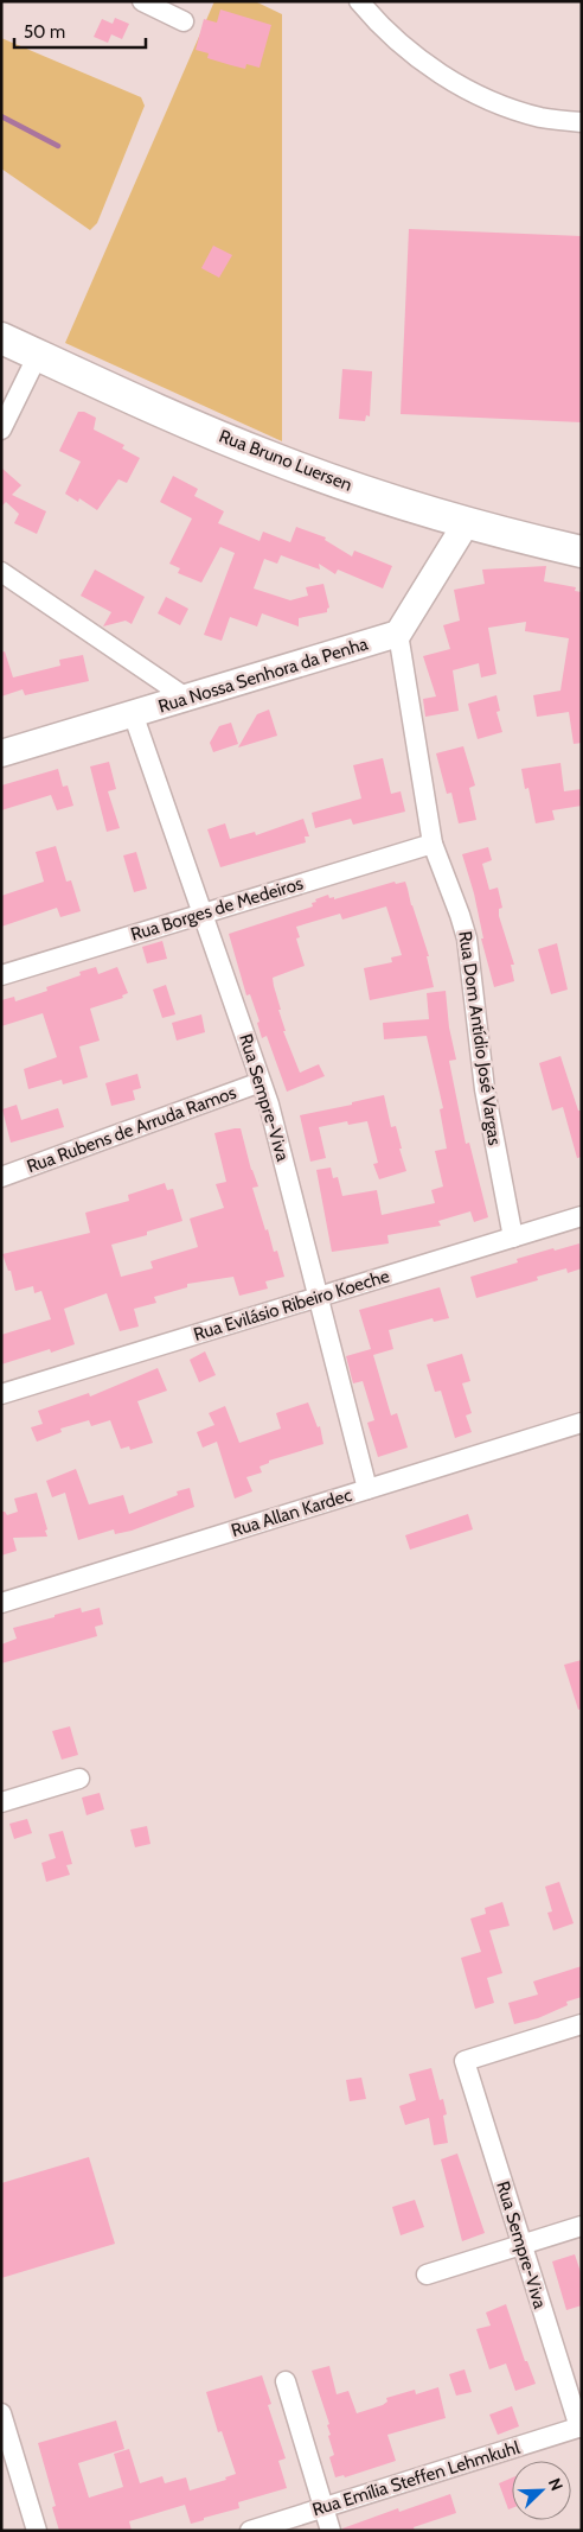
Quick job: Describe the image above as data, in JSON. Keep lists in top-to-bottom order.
{
  "streets": {
    "main road": ["Rua Bruno Luersen"],
    "street": [
      "Rua Nossa Senhora da Penha",
      "Rua Borges de Medeiros",
      "Rua Dom Antídio José Vargas",
      "Rua Sempre-Viva",
      "Rua Rubens de Arruda Ramos",
      "Rua Evilásio Ribeiro Koeche",
      "Rua Allan Kardec",
      "Rua Emília Steffen Lehmkuhl"
    ]
  },
  "crossings": [
    ["Rua Nossa Senhora da Penha", "Rua Dom Antídio José Vargas"],
    ["Rua Nossa Senhora da Penha", "Rua Sempre-Viva"],
    ["Rua Borges de Medeiros", "Rua Dom Antídio José Vargas"],
    ["Rua Borges de Medeiros", "Rua Sempre-Viva"],
    ["Rua Dom Antídio José Vargas", "Rua Evilásio Ribeiro Koeche"],
    ["Rua Sempre-Viva", "Rua Rubens de Arruda Ramos"],
    ["Rua Sempre-Viva", "Rua Evilásio Ribeiro Koeche"],
    ["Rua Sempre-Viva", "Rua Allan Kardec"],
    ["Rua Sempre-Viva", "Rua Emília Steffen Lehmkuhl"]
  ],
  "scale_bar": "50 m",
  "north": "top right"
}
